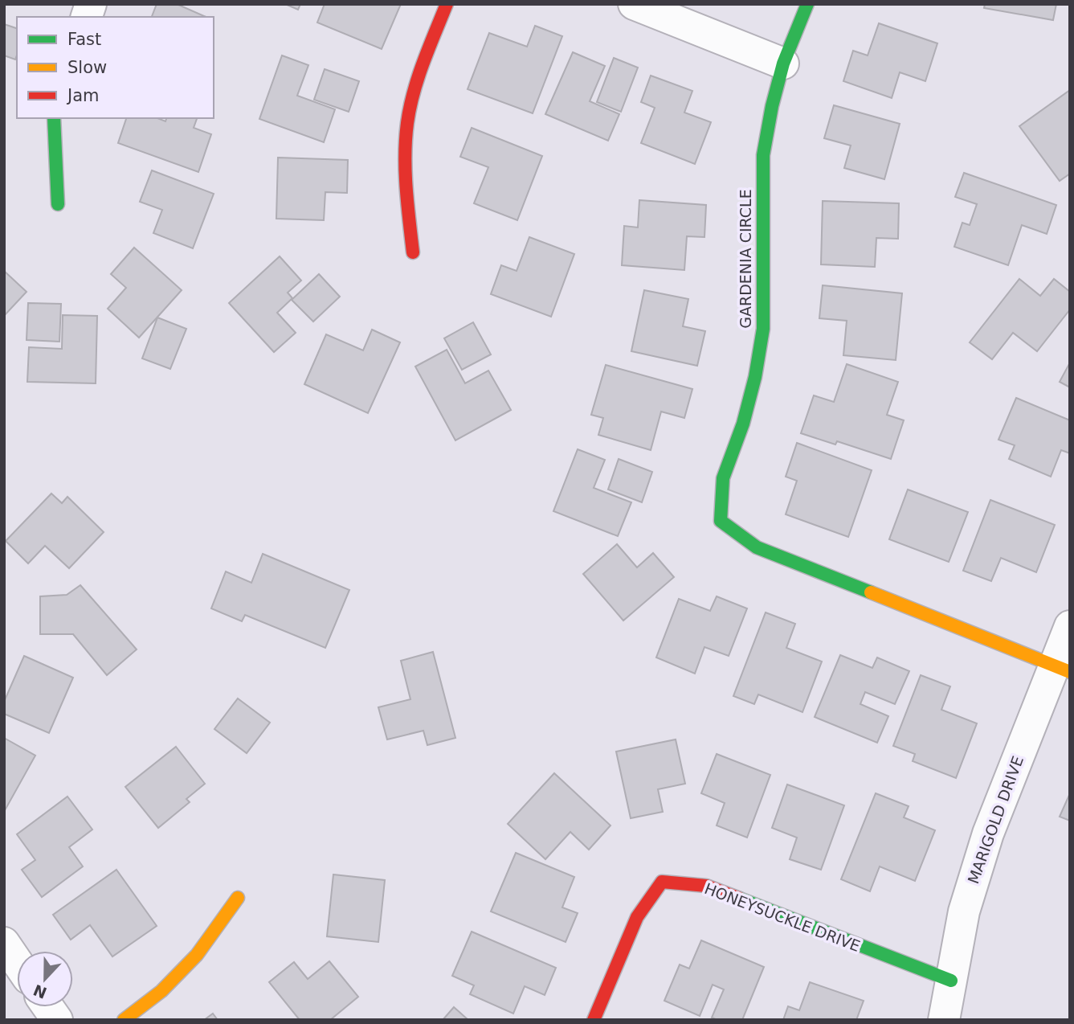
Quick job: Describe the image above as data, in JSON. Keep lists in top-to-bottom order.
{
  "streets": {
    "street": ["GARDENIA CIRCLE", "MARIGOLD DRIVE", "HONEYSUCKLE DRIVE"]
  },
  "crossings": [
    ["GARDENIA CIRCLE", "MARIGOLD DRIVE"],
    ["MARIGOLD DRIVE", "HONEYSUCKLE DRIVE"]
  ],
  "legend": ["Fast", "Slow", "Jam"],
  "north": "bottom"
}
